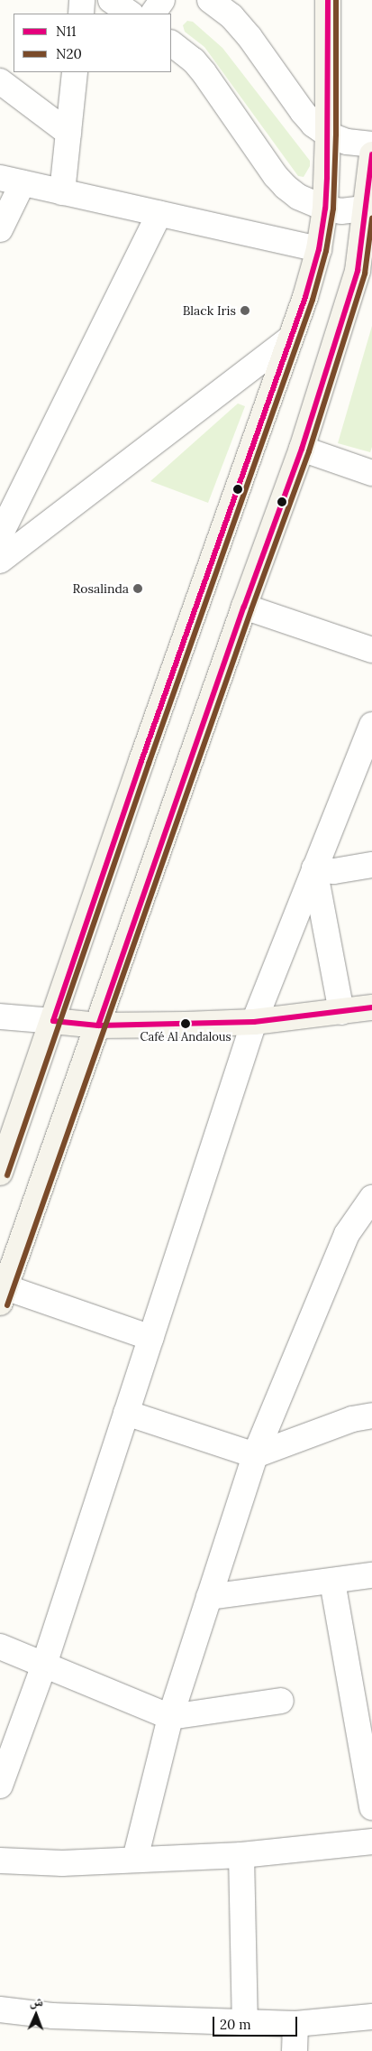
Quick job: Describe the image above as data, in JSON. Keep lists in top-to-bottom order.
{
  "places": ["Black Iris", "Rosalinda", "Café Al Andalous"],
  "lines": ["transit line N11", "transit line N20"],
  "legend": ["N11", "N20"],
  "scale_bar": "20 m",
  "north": "top"
}
